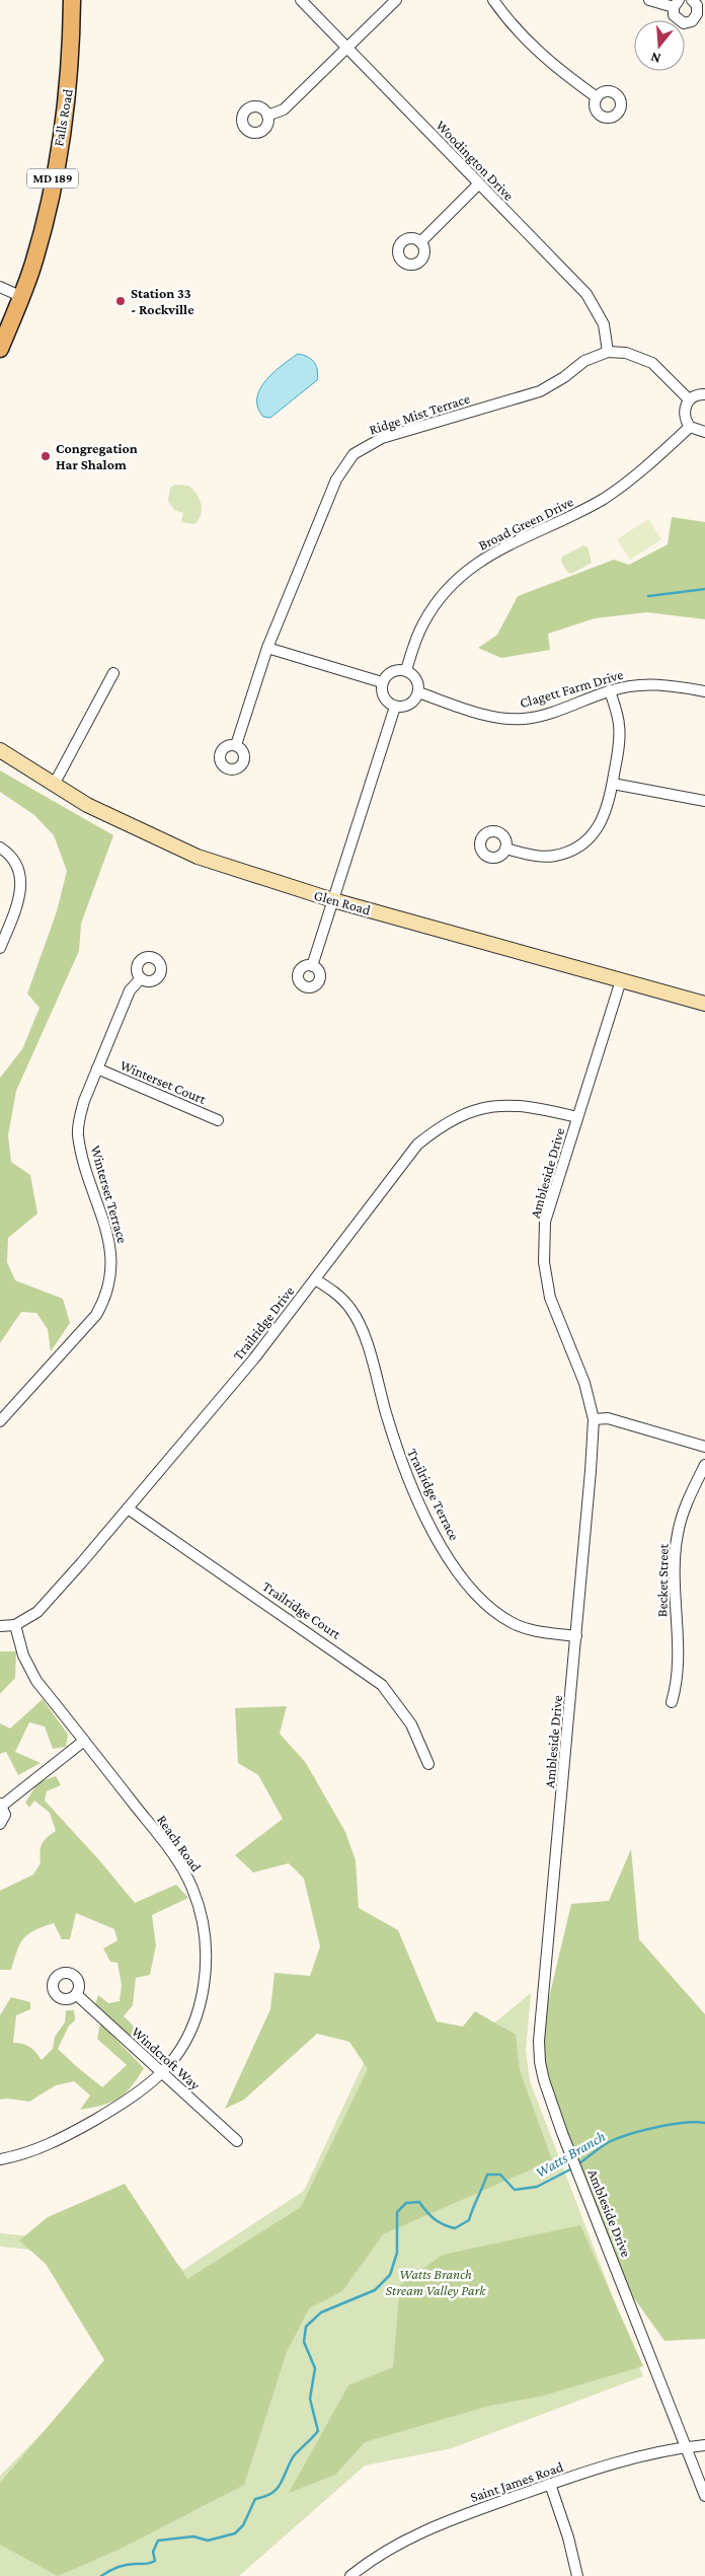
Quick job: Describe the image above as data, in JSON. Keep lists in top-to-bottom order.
{
  "streets": {
    "main road": ["Falls Road", "MD 189", "Glen Road"],
    "street": [
      "Woodington Drive",
      "Ridge Mist Terrace",
      "Broad Green Drive",
      "Clagett Farm Drive",
      "Winterset Court",
      "Ambleside Drive",
      "Winterset Terrace",
      "Trailridge Drive",
      "Trailridge Terrace",
      "Becket Street",
      "Trailridge Court",
      "Reach Road",
      "Windcroft Way",
      "Saint James Road"
    ]
  },
  "crossings": [
    ["Woodington Drive", "Ridge Mist Terrace"],
    ["Broad Green Drive", "Clagett Farm Drive"],
    ["Glen Road", "Ambleside Drive"],
    ["Winterset Court", "Winterset Terrace"],
    ["Ambleside Drive", "Trailridge Drive"],
    ["Ambleside Drive", "Trailridge Terrace"],
    ["Ambleside Drive", "Saint James Road"],
    ["Trailridge Drive", "Trailridge Terrace"],
    ["Trailridge Drive", "Trailridge Court"],
    ["Trailridge Drive", "Reach Road"],
    ["Reach Road", "Windcroft Way"]
  ],
  "water": ["Watts Branch"],
  "parks": ["Watts Branch Stream Valley Park"],
  "places": ["Station 33 - Rockville", "Congregation Har Shalom"],
  "north": "bottom"
}
